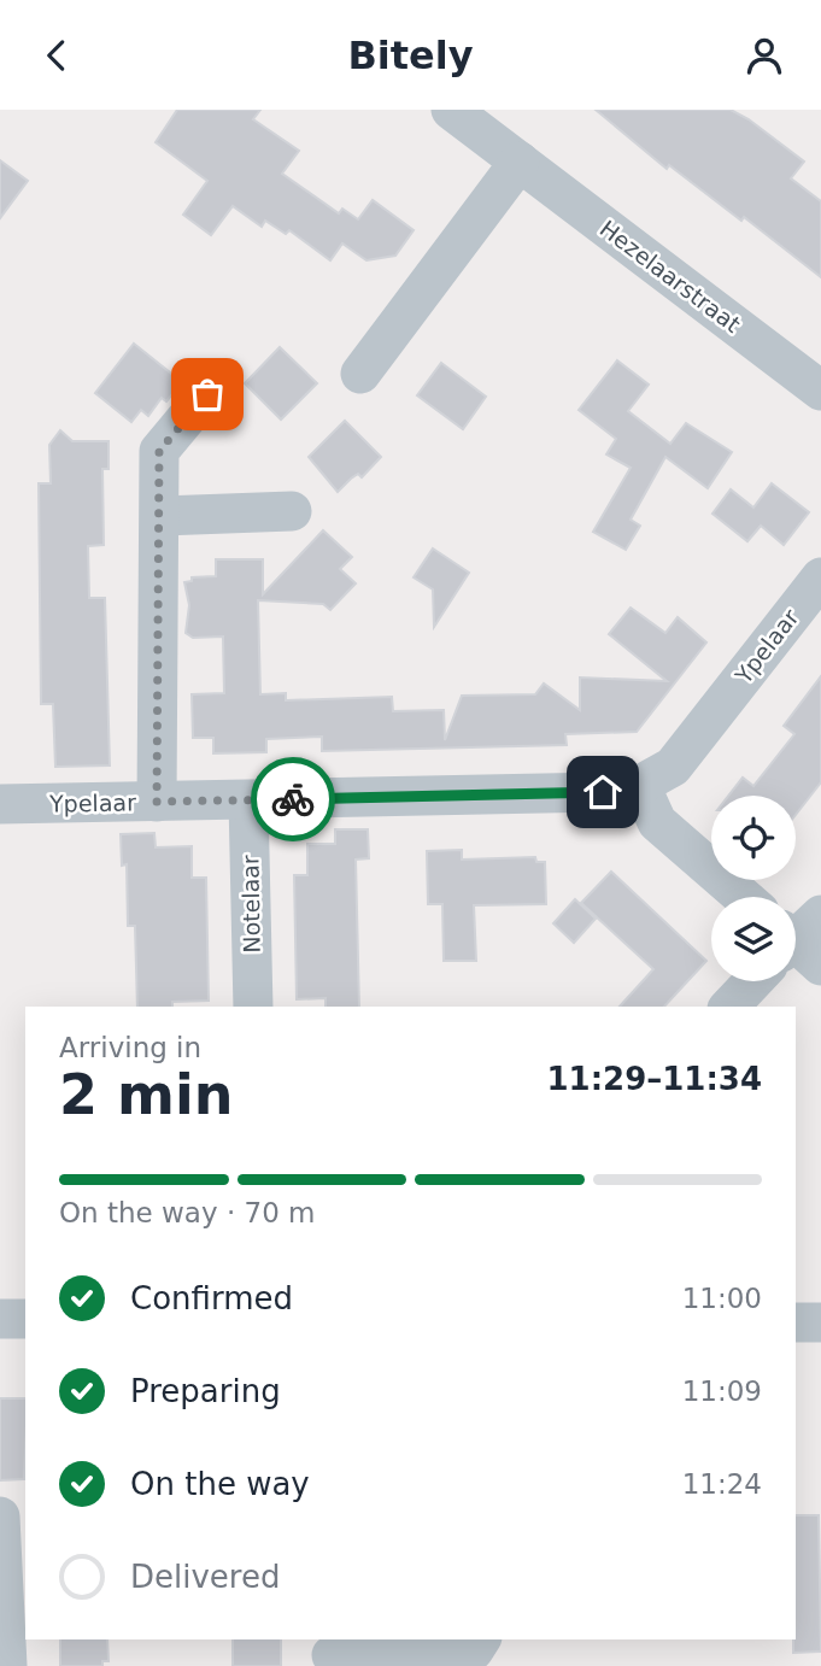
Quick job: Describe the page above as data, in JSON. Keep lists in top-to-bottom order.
{
  "streets": {
    "street": ["Hezelaarstraat", "Ypelaar", "Notelaar"]
  },
  "crossings": [
    ["Ypelaar", "Notelaar"]
  ],
  "page": {
    "header": "Bitely",
    "heading": ["2 min", "Arriving in", "11:29–11:34"],
    "bar": "On the way · 70 m",
    "list": [
      ["Confirmed", "11:00"],
      ["Preparing", "11:09"],
      ["On the way", "11:24"],
      "Delivered"
    ]
  }
}
